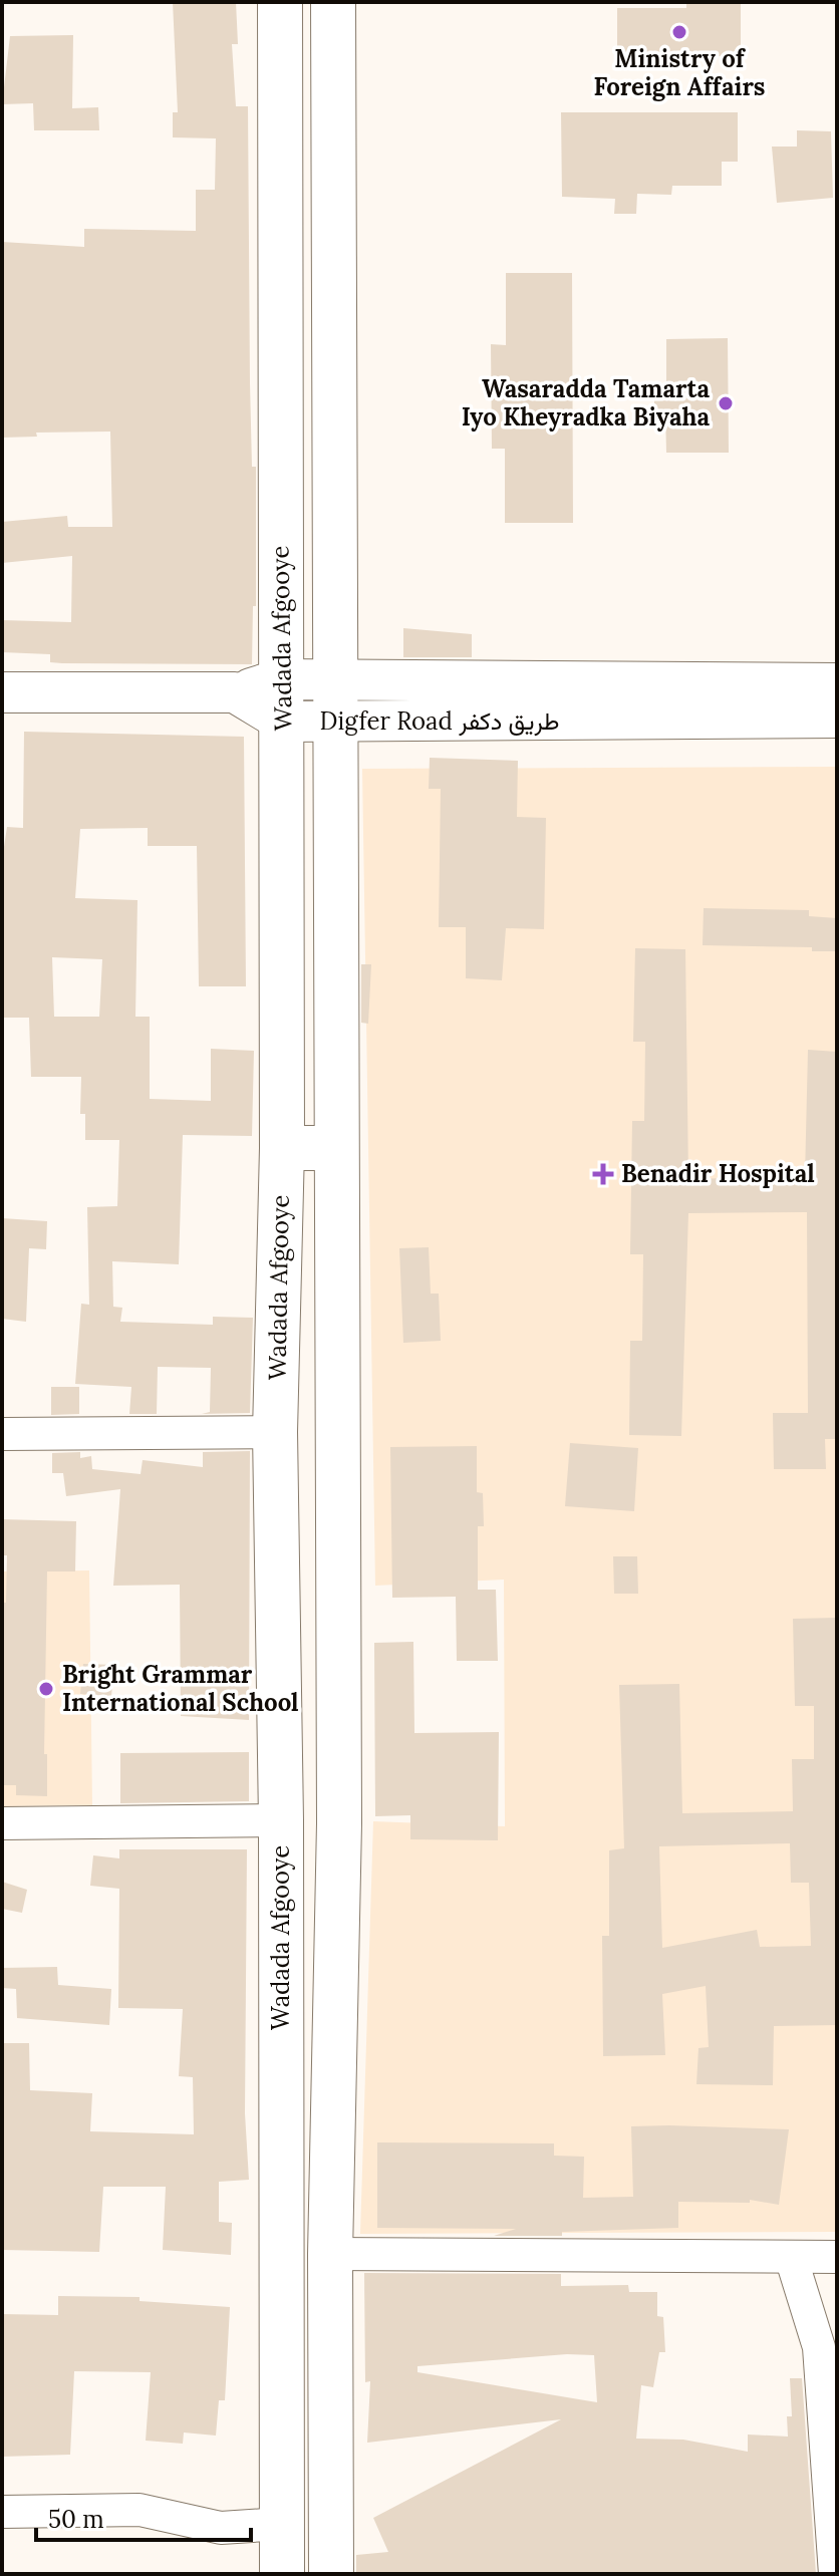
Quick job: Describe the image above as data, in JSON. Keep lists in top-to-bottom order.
{
  "streets": {
    "main road": ["Wadada Afgooye"],
    "street": ["Digfer Road طريق دكفر"]
  },
  "crossings": [
    ["Wadada Afgooye", "Digfer Road طريق دكفر"]
  ],
  "places": {
    "other": ["Ministry of Foreign Affairs", "Wasaradda Tamarta Iyo Kheyradka Biyaha", "Bright Grammar International School"],
    "health": ["Benadir Hospital"]
  },
  "scale_bar": "50 m"
}
